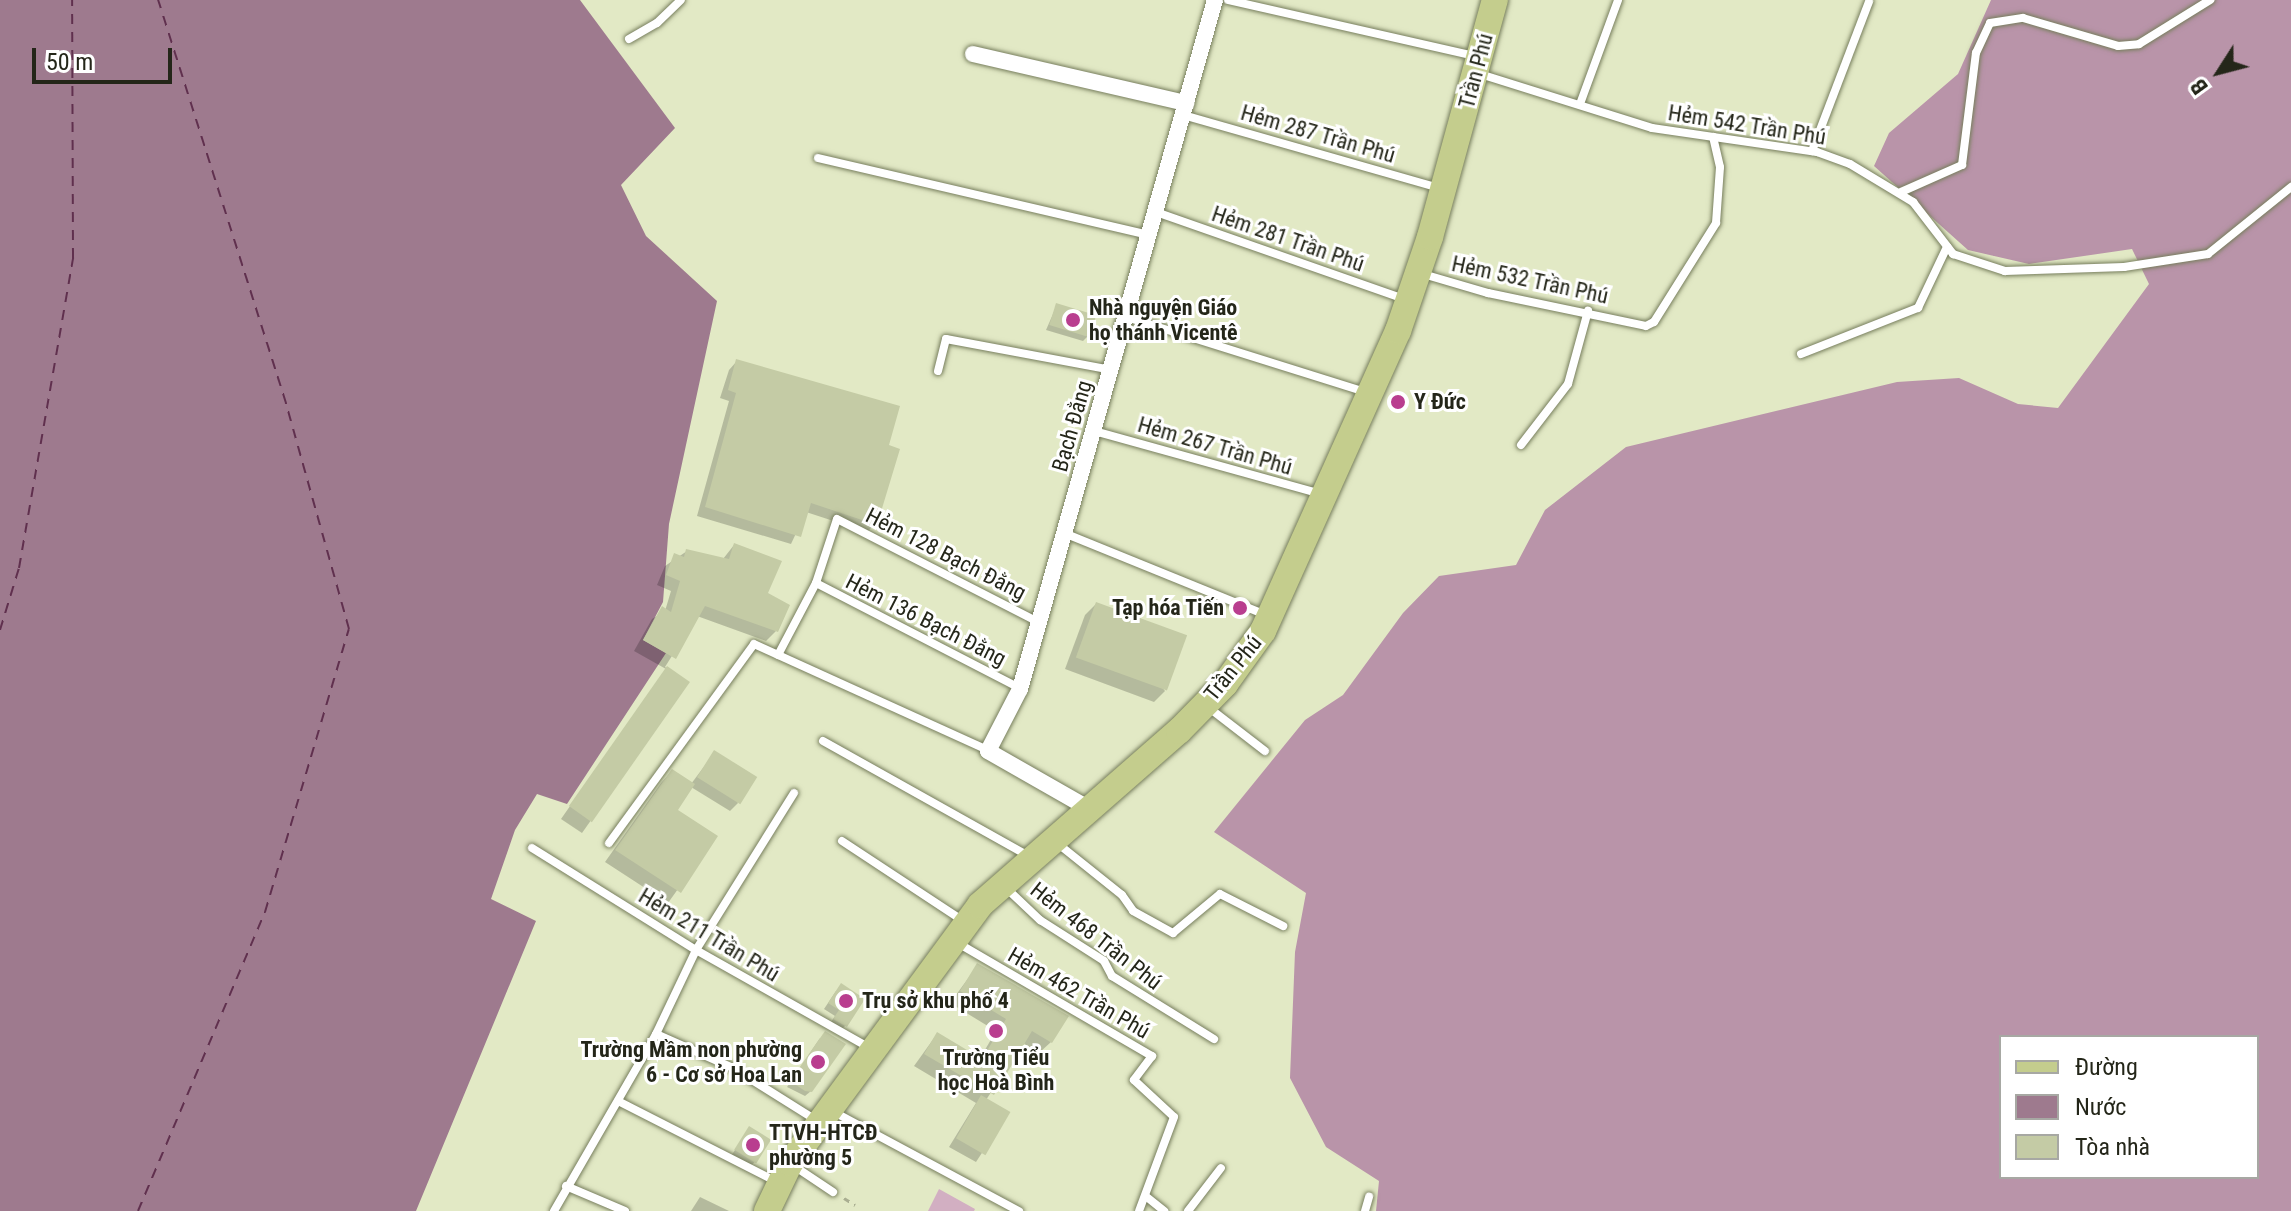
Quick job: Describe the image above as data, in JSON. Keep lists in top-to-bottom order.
{
  "streets": {
    "main road": ["Trần Phú"],
    "street": ["Bạch Đằng"],
    "lane": [
      "Hẻm 542 Trần Phú",
      "Hẻm 287 Trần Phú",
      "Hẻm 281 Trần Phú",
      "Hẻm 532 Trần Phú",
      "Hẻm 267 Trần Phú",
      "Hẻm 128 Bạch Đằng",
      "Hẻm 136 Bạch Đằng",
      "Hẻm 211 Trần Phú",
      "Hẻm 468 Trần Phú",
      "Hẻm 462 Trần Phú"
    ]
  },
  "crossings": [
    ["Trần Phú", "Hẻm 542 Trần Phú"],
    ["Trần Phú", "Hẻm 287 Trần Phú"],
    ["Trần Phú", "Hẻm 281 Trần Phú"],
    ["Trần Phú", "Hẻm 532 Trần Phú"],
    ["Trần Phú", "Hẻm 267 Trần Phú"],
    ["Trần Phú", "Hẻm 211 Trần Phú"],
    ["Trần Phú", "Hẻm 468 Trần Phú"],
    ["Trần Phú", "Hẻm 462 Trần Phú"],
    ["Hẻm 542 Trần Phú", "Hẻm 532 Trần Phú"],
    ["Hẻm 287 Trần Phú", "Bạch Đằng"],
    ["Hẻm 281 Trần Phú", "Bạch Đằng"],
    ["Bạch Đằng", "Hẻm 267 Trần Phú"],
    ["Bạch Đằng", "Hẻm 128 Bạch Đằng"],
    ["Bạch Đằng", "Hẻm 136 Bạch Đằng"],
    ["Hẻm 128 Bạch Đằng", "Hẻm 136 Bạch Đằng"]
  ],
  "places": [
    "Nhà nguyện Giáo họ thánh Vicentê",
    "Y Đức",
    "Tạp hóa Tiến",
    "Trụ sở khu phố 4",
    "Trường Tiểu học Hoà Bình",
    "Trường Mầm non phường 6 - Cơ sở Hoa Lan",
    "TTVH-HTCĐ phường 5"
  ],
  "legend": ["Đường", "Nước", "Tòa nhà"],
  "scale_bar": "50 m",
  "north": "bottom left"
}
